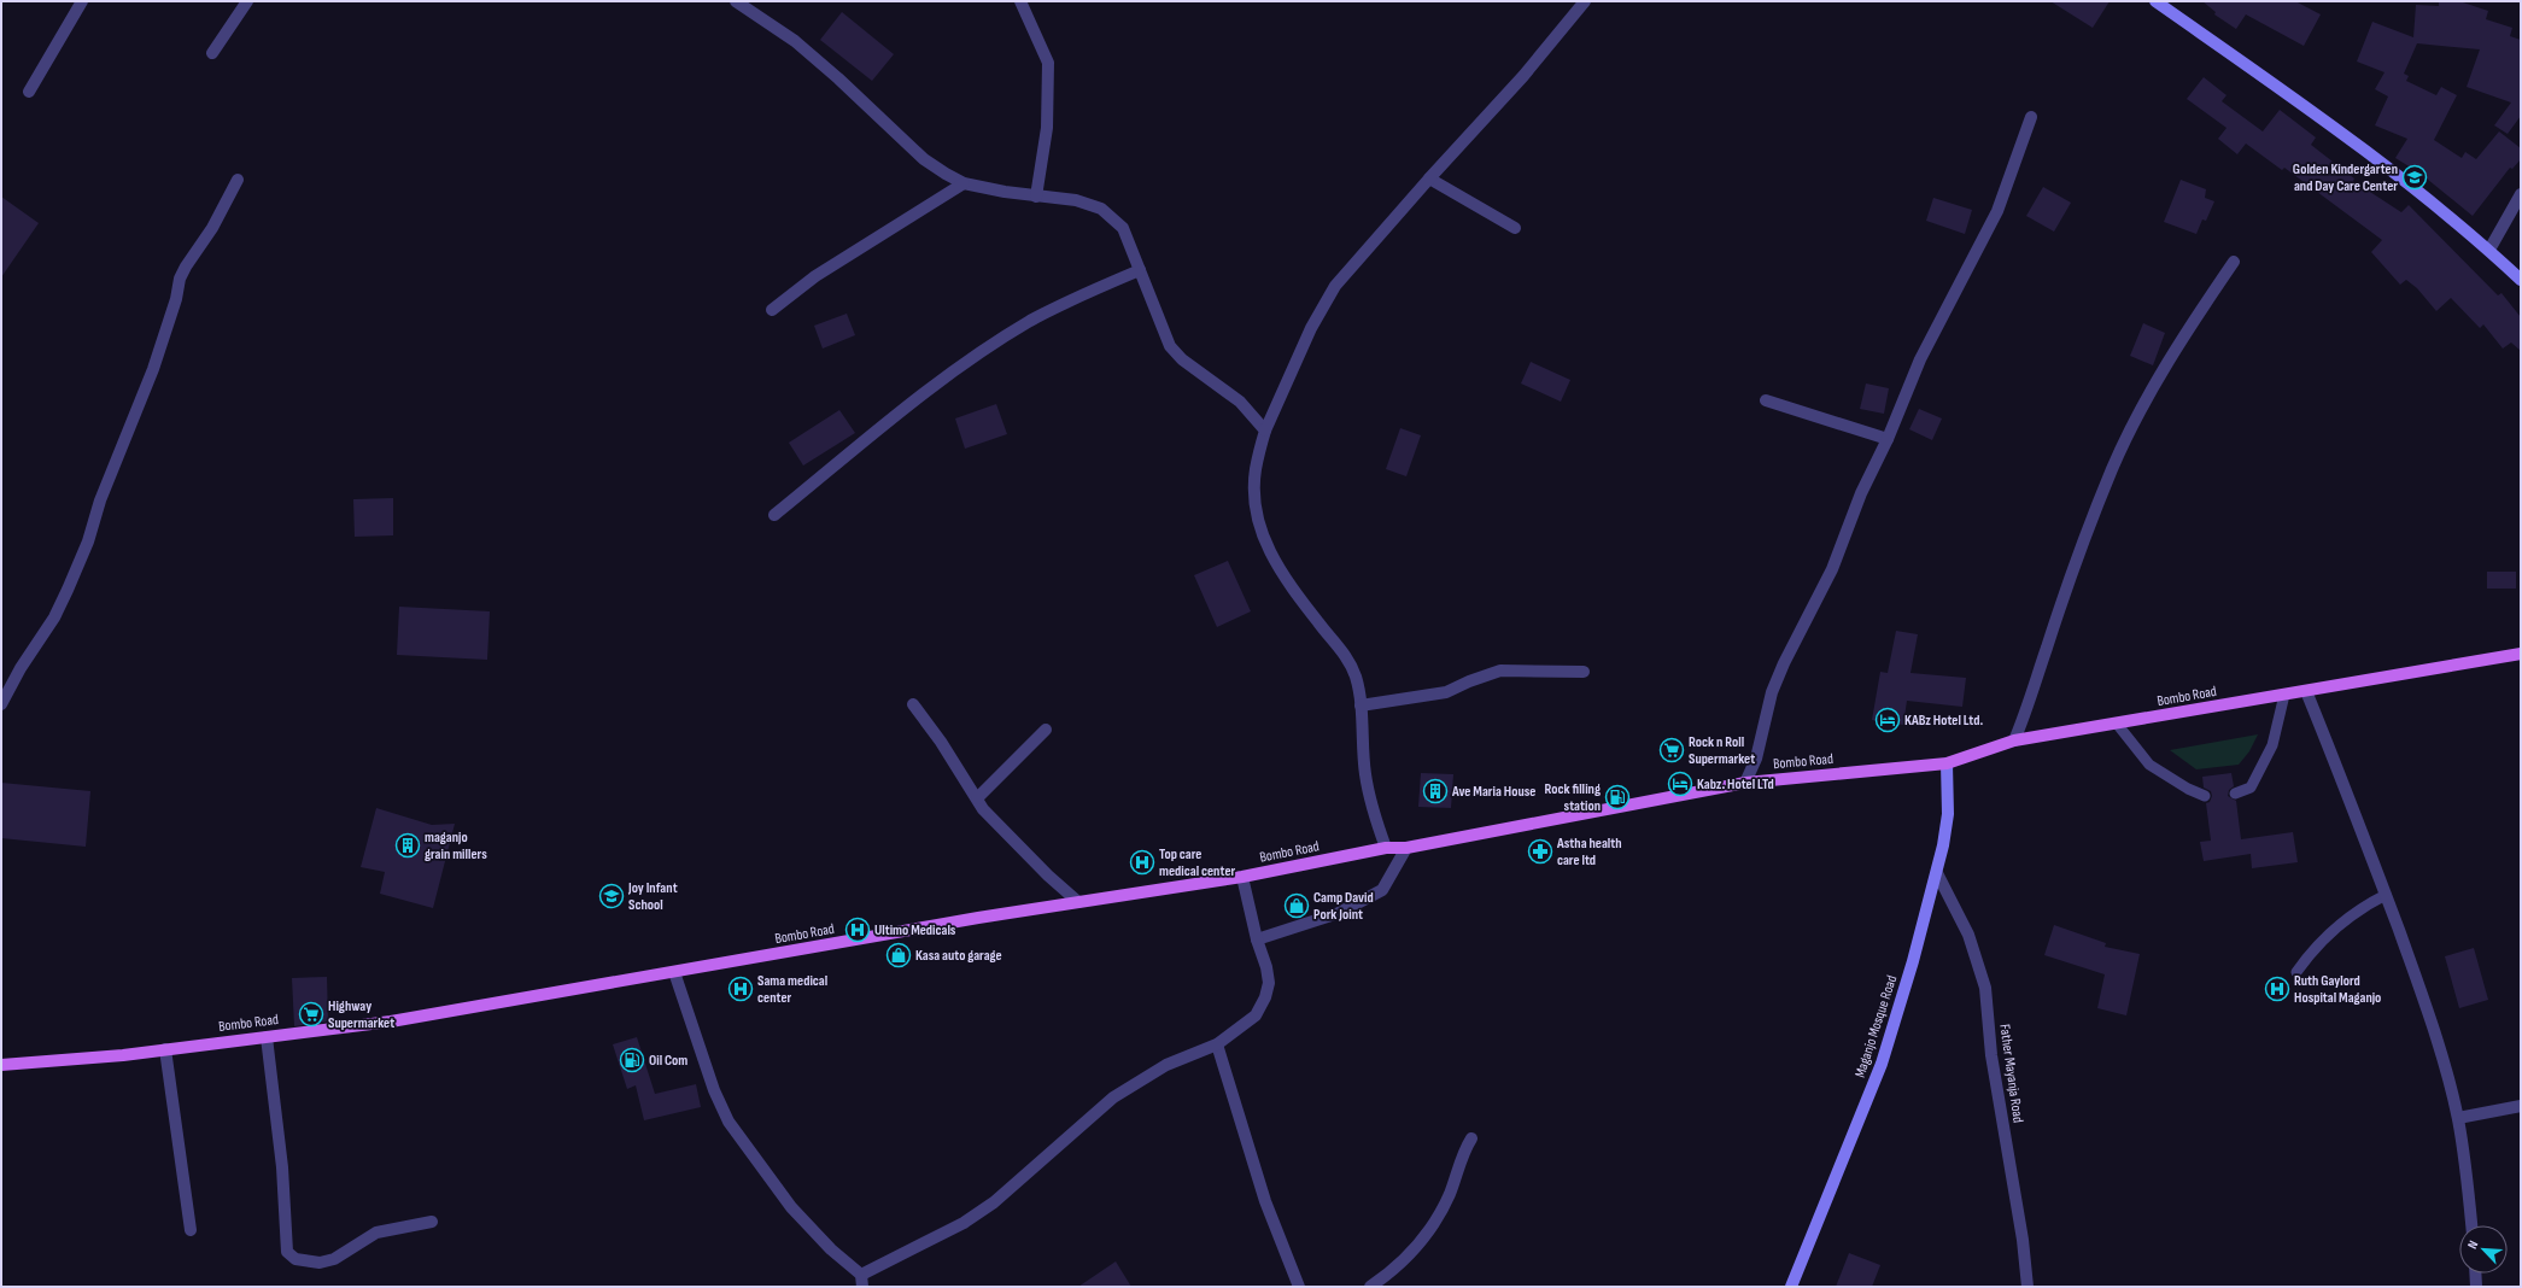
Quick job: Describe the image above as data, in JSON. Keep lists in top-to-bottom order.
{
  "streets": {
    "main road": ["Bombo Road"],
    "street": ["Maganjo Mosque Road", "Father Mayanja Road"]
  },
  "crossings": [
    ["Bombo Road", "Maganjo Mosque Road"],
    ["Maganjo Mosque Road", "Father Mayanja Road"]
  ],
  "places": {
    "school or university": ["Golden Kindergarten and Day Care Center", "Joy Infant School"],
    "hotel": ["KABz Hotel Ltd.", "Kabz. Hotel LTd"],
    "supermarket": ["Rock n Roll Supermarket", "Highway Supermarket"],
    "building": ["Ave Maria House", "maganjo grain millers"],
    "fuel station": ["Rock filling station", "Oil Com"],
    "pharmacy": ["Astha health care ltd"],
    "hospital": [
      "Top care medical center",
      "Ultimo Medicals",
      "Sama medical center",
      "Ruth Gaylord Hospital Maganjo"
    ],
    "shop": ["Camp David Pork Joint", "Kasa auto garage"]
  },
  "north": "top left"
}
